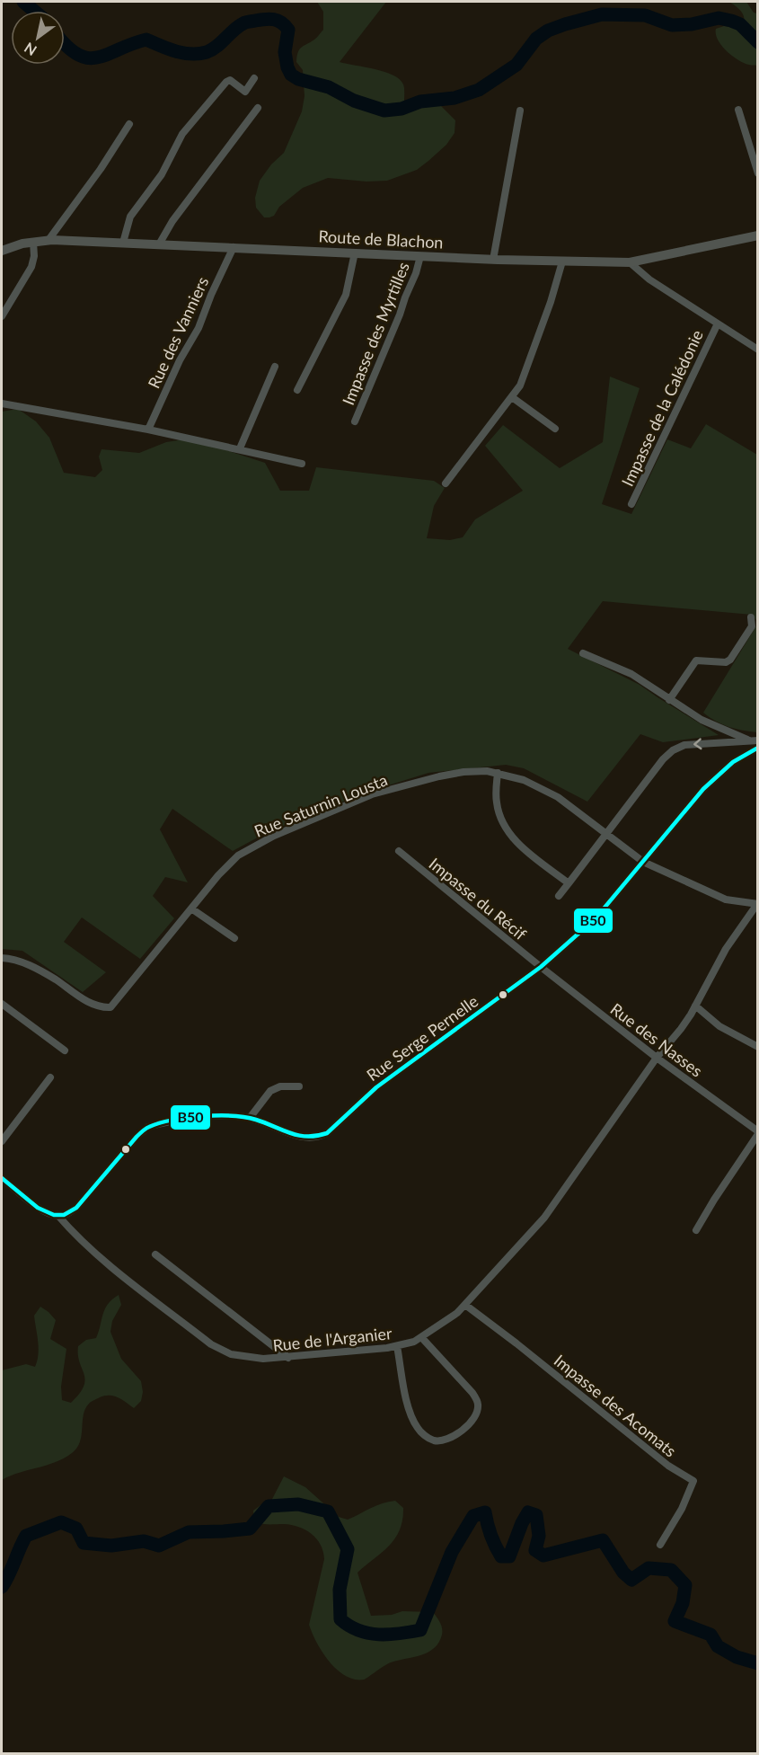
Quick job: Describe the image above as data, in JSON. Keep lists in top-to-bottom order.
{
  "streets": {
    "street": [
      "Route de Blachon",
      "Rue des Vanniers",
      "Impasse des Myrtilles",
      "Impasse de la Calédonie",
      "Rue Saturnin Lousta",
      "Impasse du Récif",
      "Rue Serge Pernelle",
      "Rue des Nasses",
      "Rue de l'Arganier",
      "Impasse des Acomats"
    ]
  },
  "crossings": [
    ["Route de Blachon", "Rue des Vanniers"],
    ["Route de Blachon", "Impasse des Myrtilles"],
    ["Rue Saturnin Lousta", "Rue Serge Pernelle"],
    ["Rue Saturnin Lousta", "Rue de l'Arganier"],
    ["Impasse du Récif", "Rue Serge Pernelle"],
    ["Impasse du Récif", "Rue des Nasses"],
    ["Rue Serge Pernelle", "Rue des Nasses"],
    ["Rue Serge Pernelle", "Rue de l'Arganier"],
    ["Rue des Nasses", "Rue de l'Arganier"],
    ["Rue de l'Arganier", "Impasse des Acomats"]
  ],
  "lines": ["transit line B50"],
  "north": "bottom left"
}
